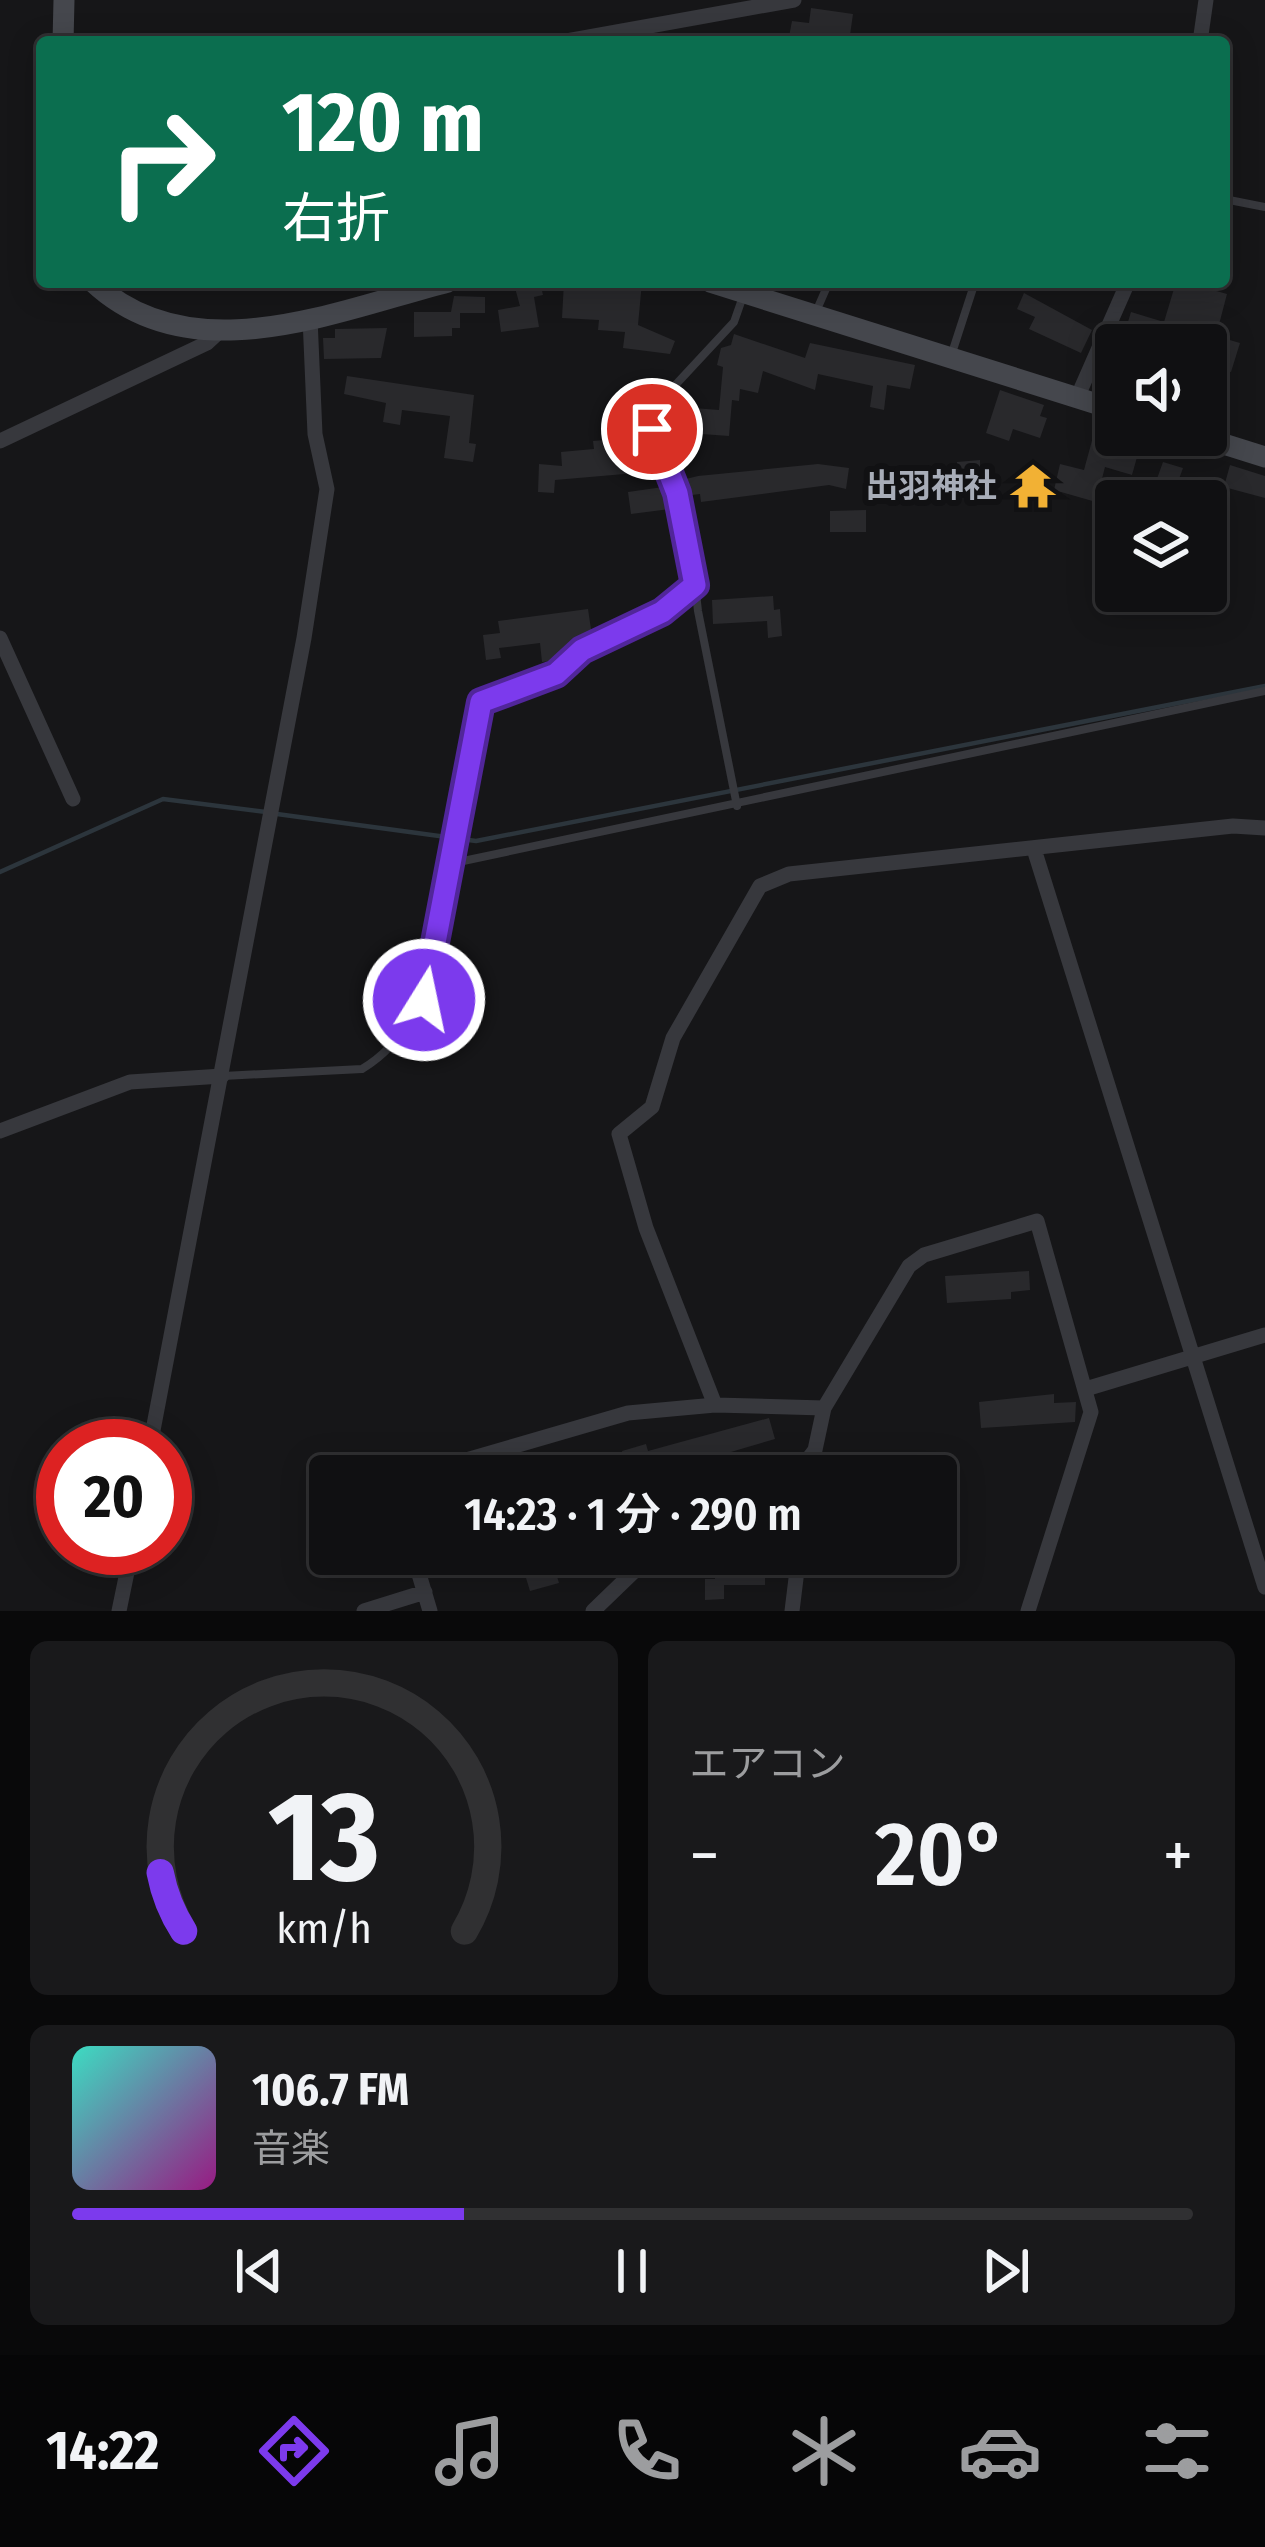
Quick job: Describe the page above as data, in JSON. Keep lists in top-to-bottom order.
{
  "places": {
    "temple": ["出羽神社"]
  },
  "page": {
    "turn": ["120 m", "右折"],
    "limit": "20",
    "trip": "14:23 · 1 分 · 290 m",
    "tile": "エアコン",
    "heat": ["−", "20°", "+"],
    "song": ["106.7 FM", "音楽"],
    "tabs": "14:22",
    "gauge": ["13", "km/h"]
  }
}
